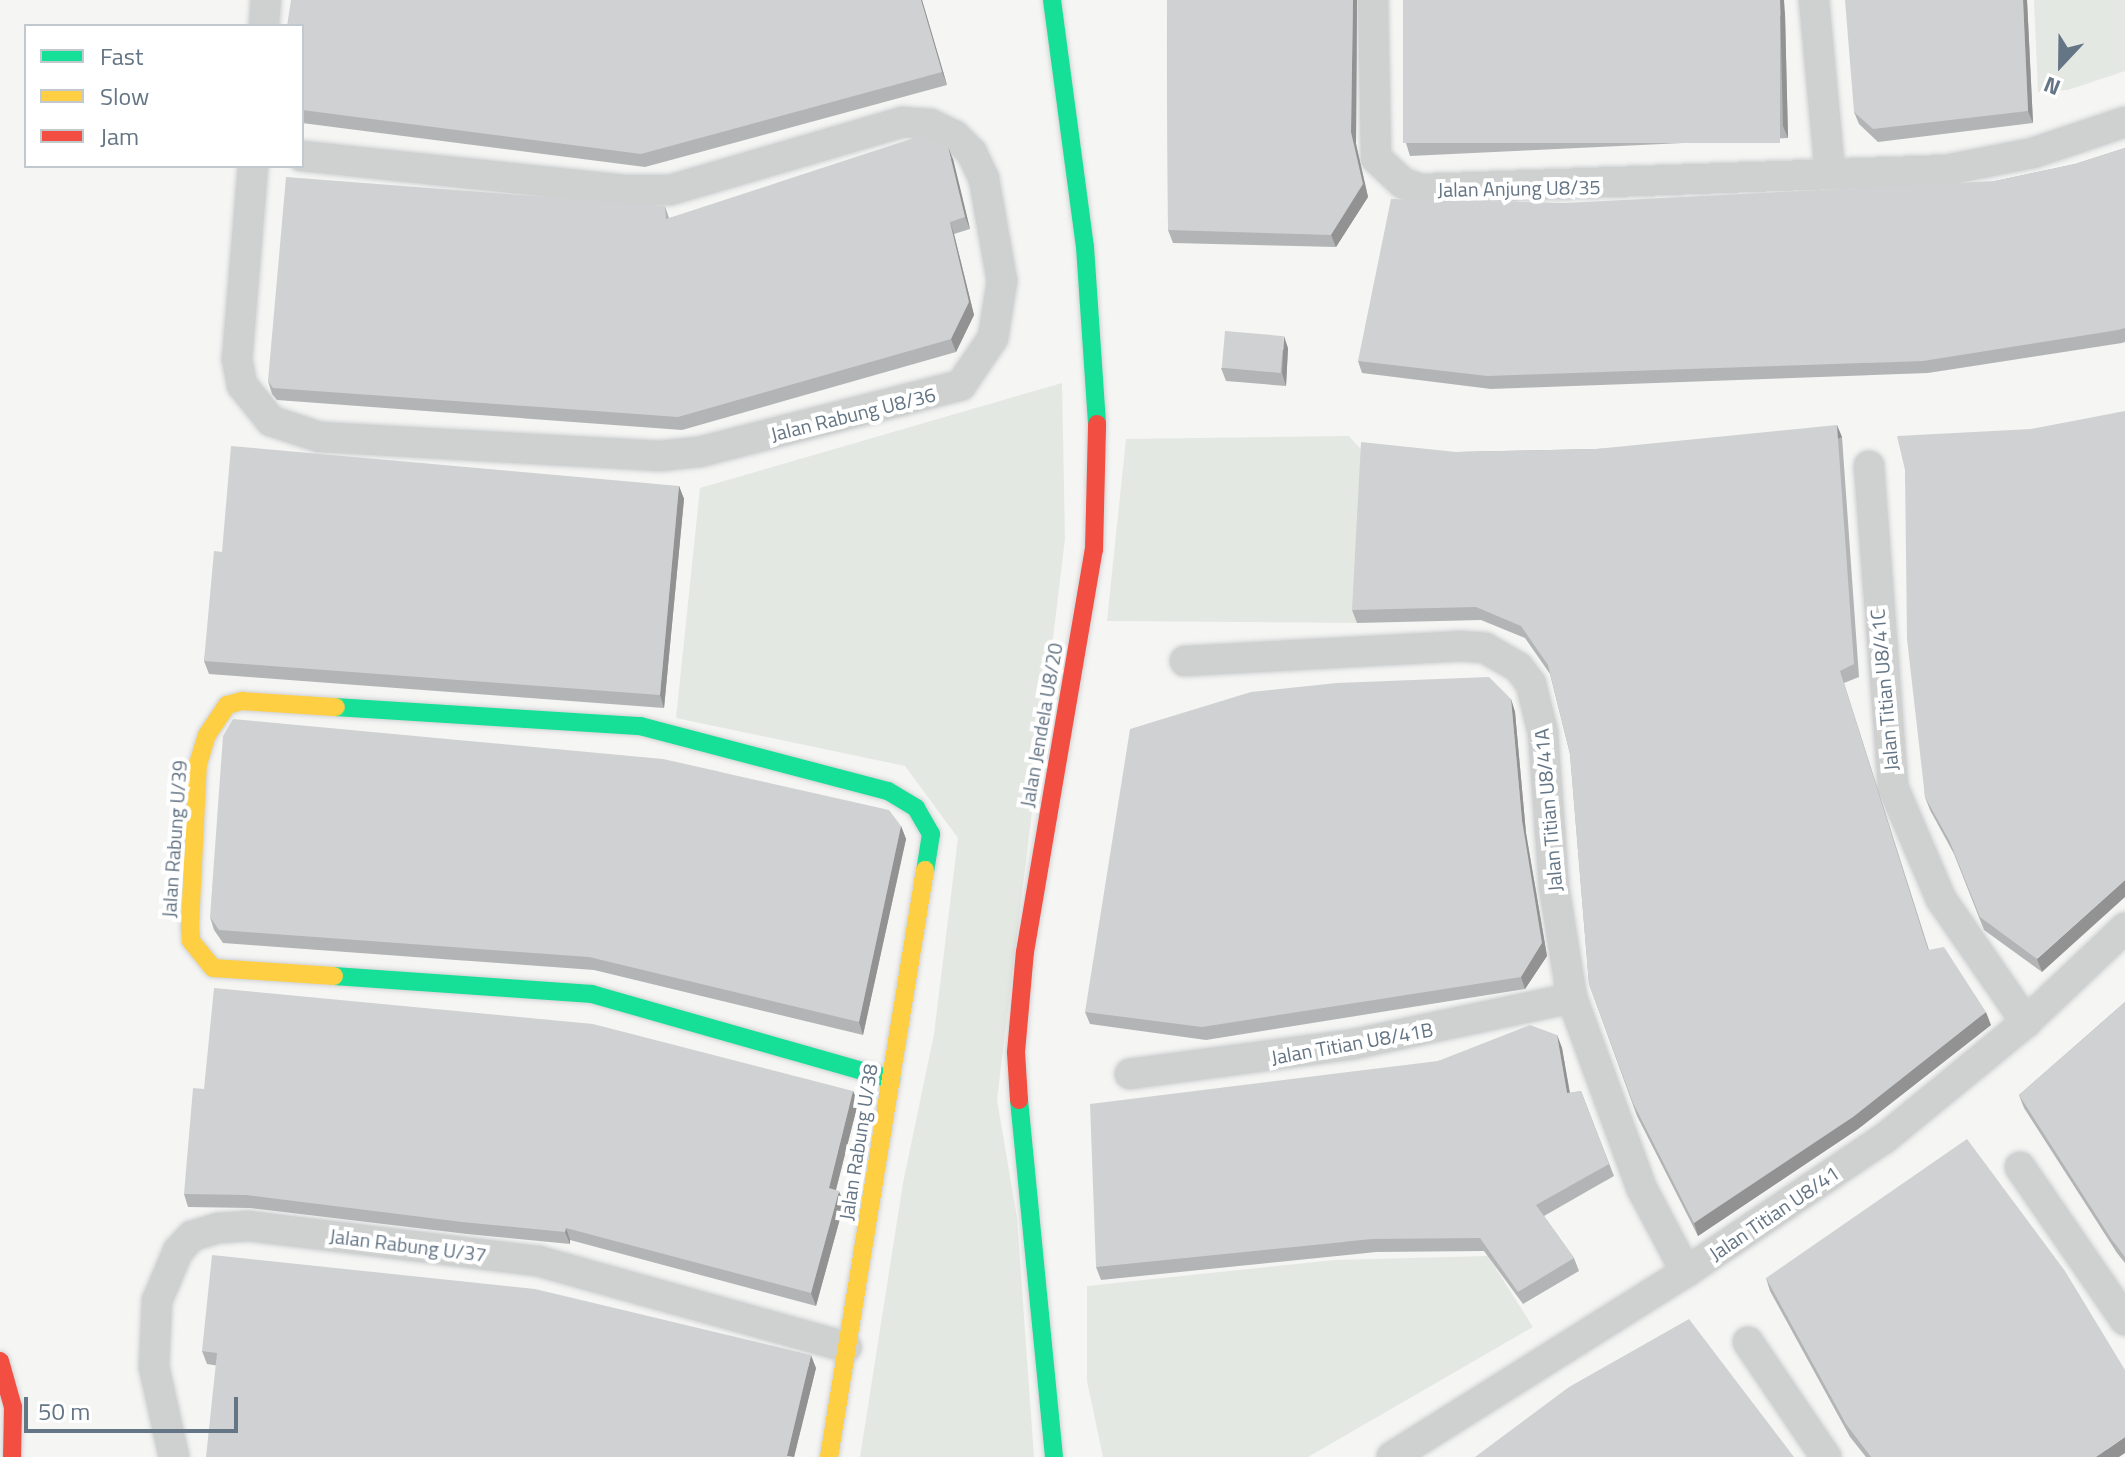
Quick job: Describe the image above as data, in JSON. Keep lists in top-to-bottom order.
{
  "streets": {
    "main road": ["Jalan Jendela U8/20", "Jalan Rabung U/39", "Jalan Rabung U/38"],
    "street": [
      "Jalan Anjung U8/35",
      "Jalan Rabung U8/36",
      "Jalan Titian U8/41C",
      "Jalan Titian U8/41A",
      "Jalan Titian U8/41B",
      "Jalan Titian U8/41",
      "Jalan Rabung U/37"
    ]
  },
  "crossings": [
    ["Jalan Titian U8/41C", "Jalan Titian U8/41"],
    ["Jalan Titian U8/41A", "Jalan Titian U8/41B"],
    ["Jalan Titian U8/41A", "Jalan Titian U8/41"],
    ["Jalan Rabung U/39", "Jalan Rabung U/38"],
    ["Jalan Rabung U/38", "Jalan Rabung U/37"]
  ],
  "legend": ["Fast", "Slow", "Jam"],
  "scale_bar": "50 m",
  "north": "bottom"
}
